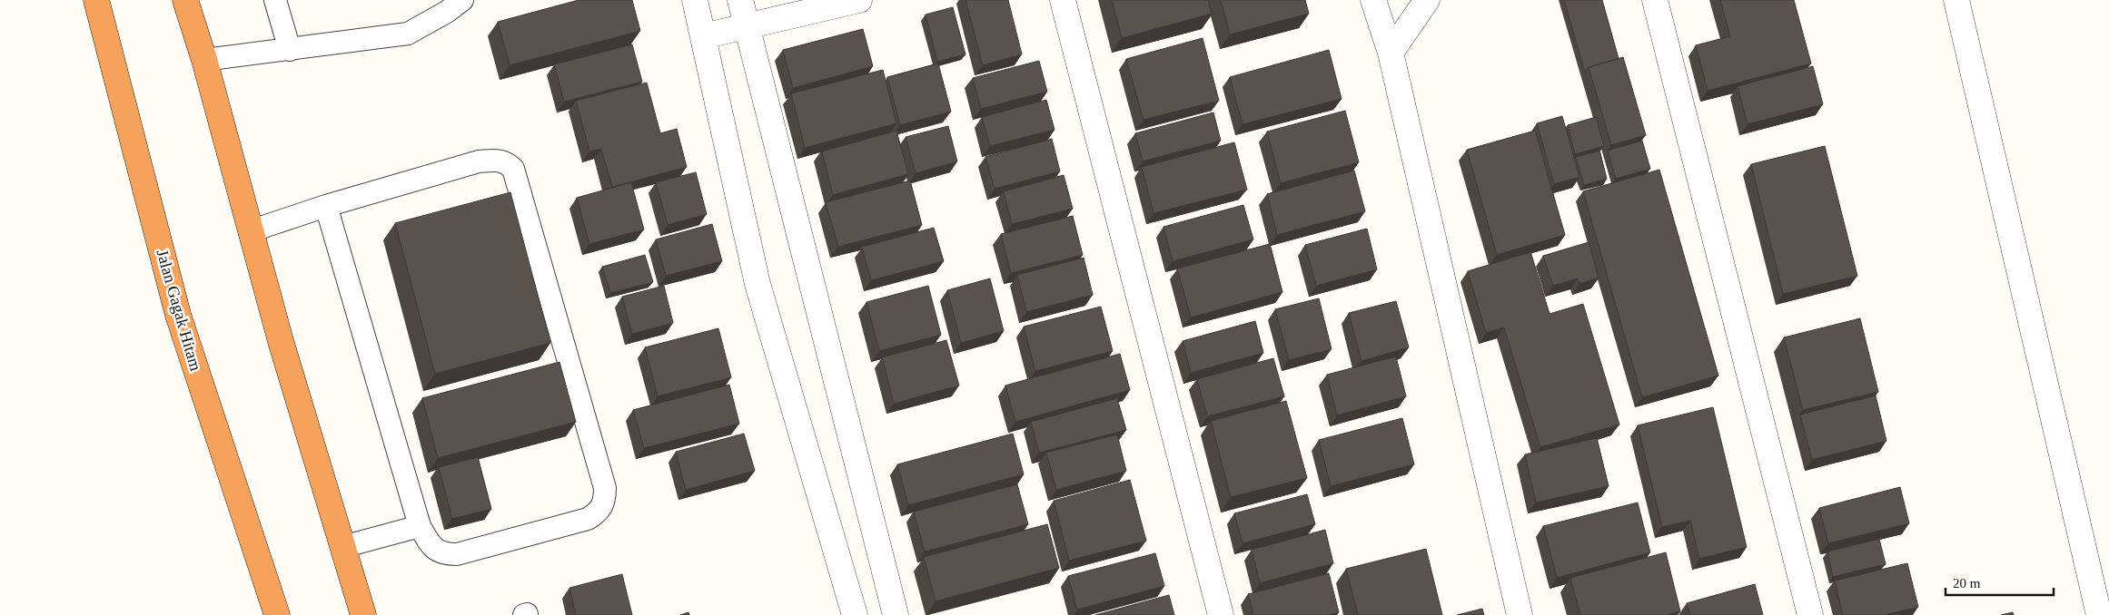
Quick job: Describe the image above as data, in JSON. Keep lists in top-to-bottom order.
{
  "streets": {
    "highway": ["Jalan Gagak Hitam"]
  },
  "scale_bar": "20 m"
}
